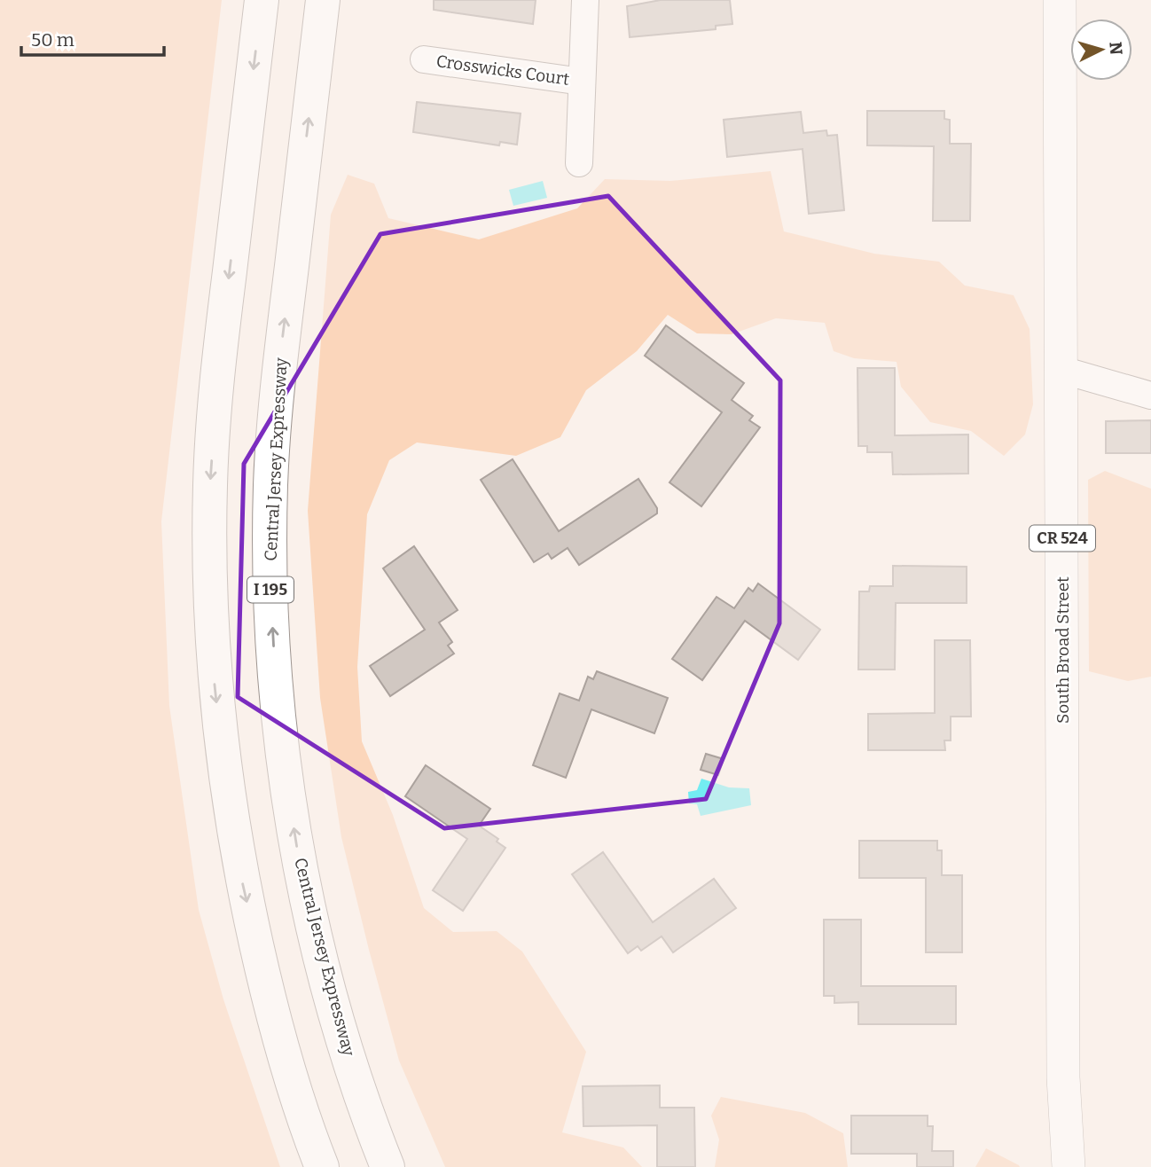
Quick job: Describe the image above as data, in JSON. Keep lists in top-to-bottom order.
{
  "streets": {
    "highway": ["Central Jersey Expressway", "I 195"],
    "main road": ["CR 524", "South Broad Street"],
    "street": ["Crosswicks Court"]
  },
  "scale_bar": "50 m",
  "north": "right"
}
